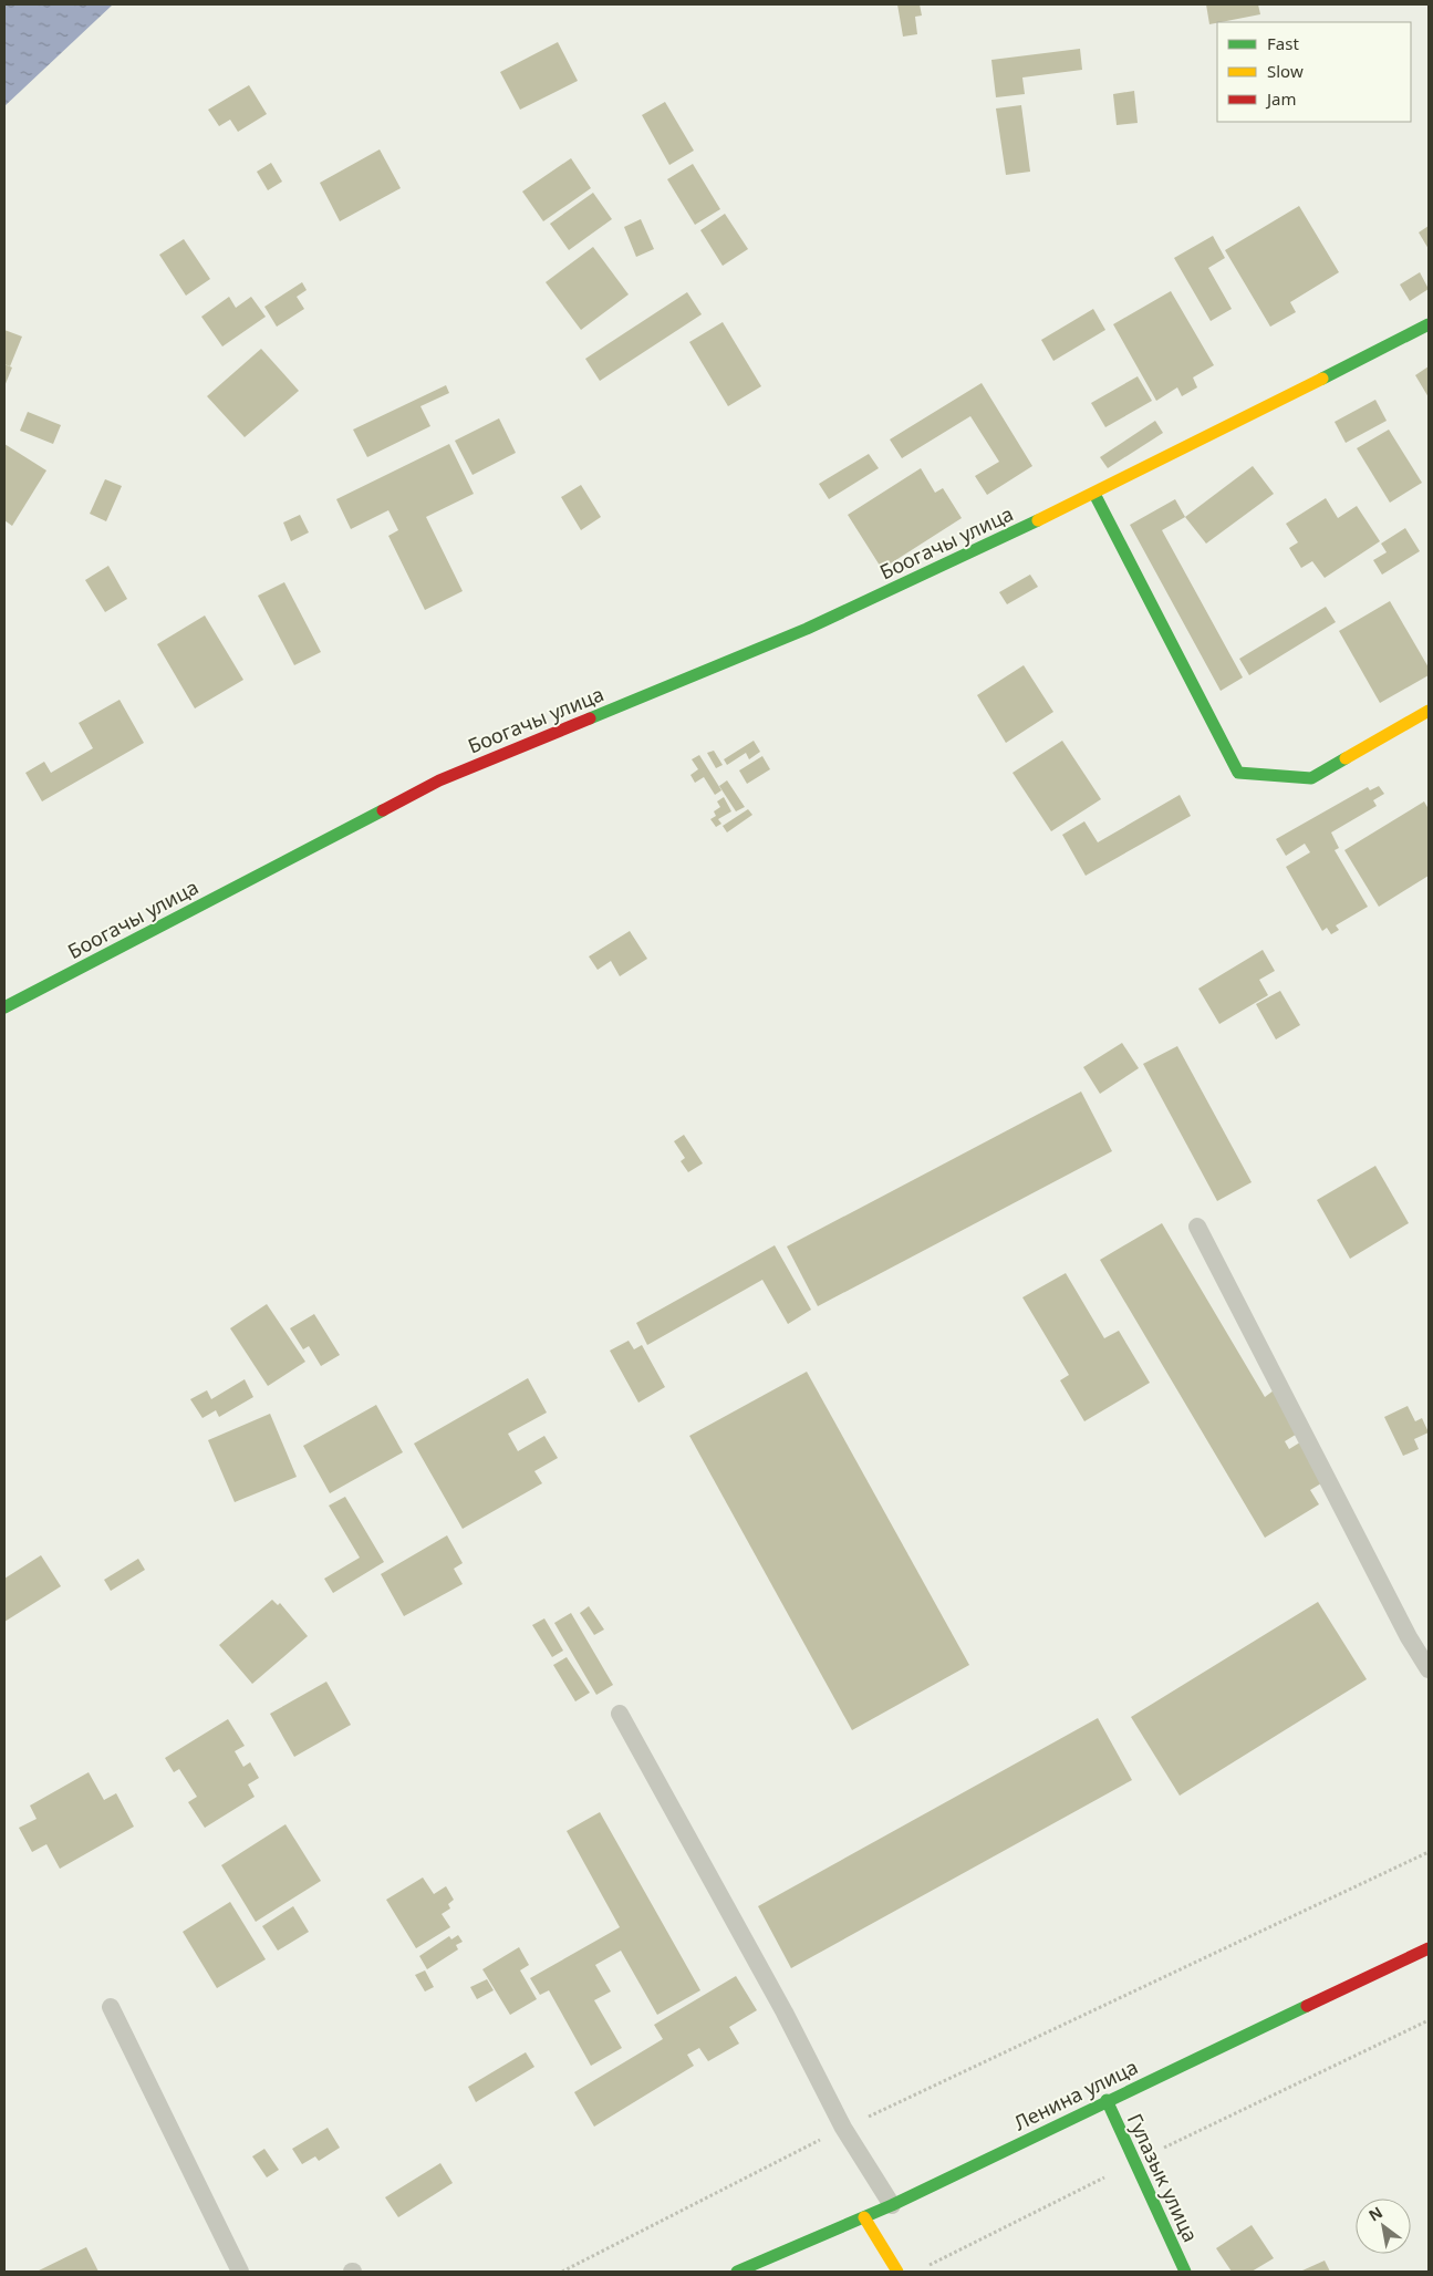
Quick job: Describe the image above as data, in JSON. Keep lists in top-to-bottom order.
{
  "streets": {
    "street": ["Боогачы улица", "Ленина улица", "Гулазык улица"]
  },
  "crossings": [
    ["Ленина улица", "Гулазык улица"]
  ],
  "legend": ["Fast", "Slow", "Jam"],
  "north": "top left"
}
